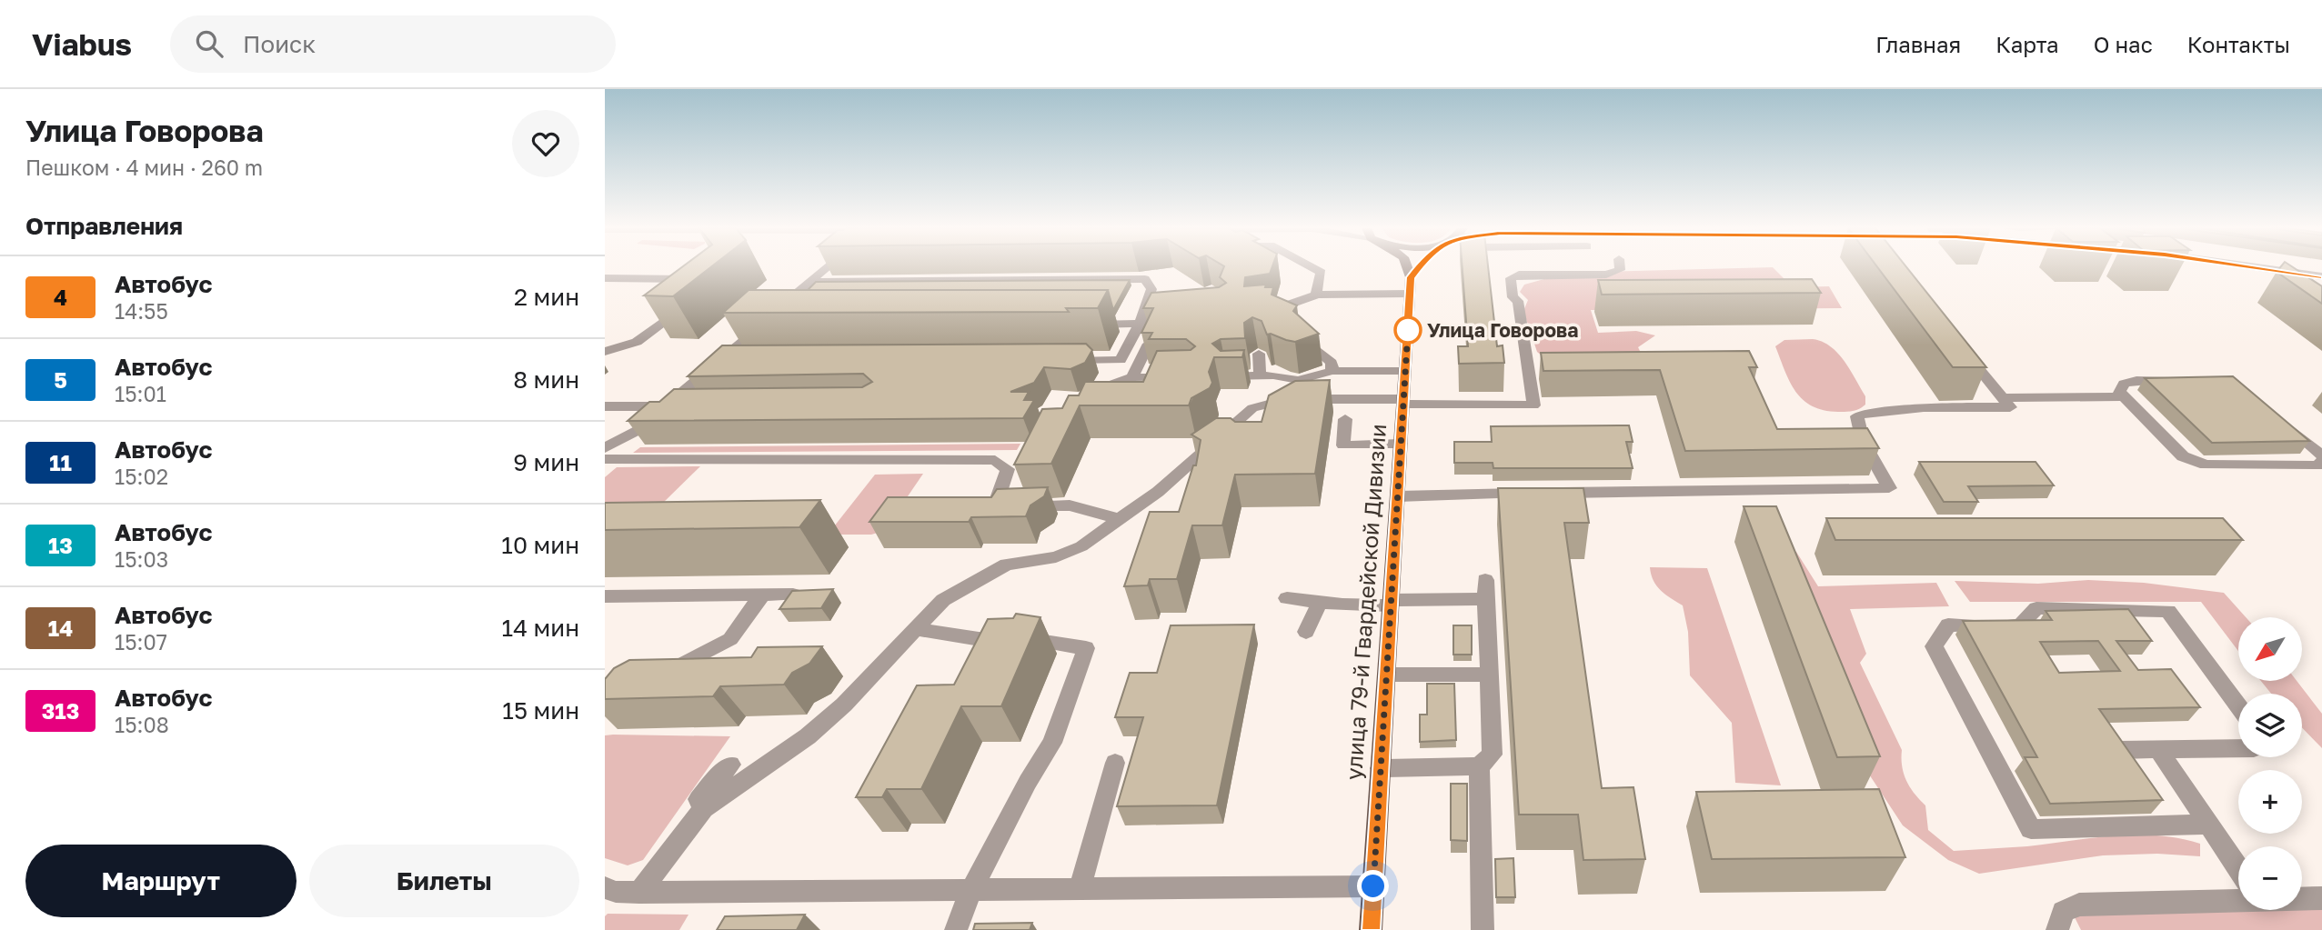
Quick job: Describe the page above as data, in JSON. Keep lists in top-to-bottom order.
{
  "streets": {
    "main road": ["улица 79-й Гвардейской Дивизии"]
  },
  "places": ["Улица Говорова"],
  "lines": ["bus line 4"],
  "north": "bottom left",
  "page": {
    "header": "Viabus",
    "search": "Поиск",
    "nav": [
      "Главная",
      "Карта",
      "О нас",
      "Контакты"
    ],
    "heading": [
      ["Улица Говорова", "Пешком · 4 мин · 260 m"],
      "Отправления"
    ],
    "list": [
      {
        "mark": "4",
        "name": "Автобус",
        "note": "14:55",
        "value": "2 мин"
      },
      {
        "mark": "5",
        "name": "Автобус",
        "note": "15:01",
        "value": "8 мин"
      },
      {
        "mark": "11",
        "name": "Автобус",
        "note": "15:02",
        "value": "9 мин"
      },
      {
        "mark": "13",
        "name": "Автобус",
        "note": "15:03",
        "value": "10 мин"
      },
      {
        "mark": "14",
        "name": "Автобус",
        "note": "15:07",
        "value": "14 мин"
      },
      {
        "mark": "313",
        "name": "Автобус",
        "note": "15:08",
        "value": "15 мин"
      }
    ],
    "map_buttons": ["+", "−"],
    "buttons": ["Маршрут", "Билеты"]
  }
}
